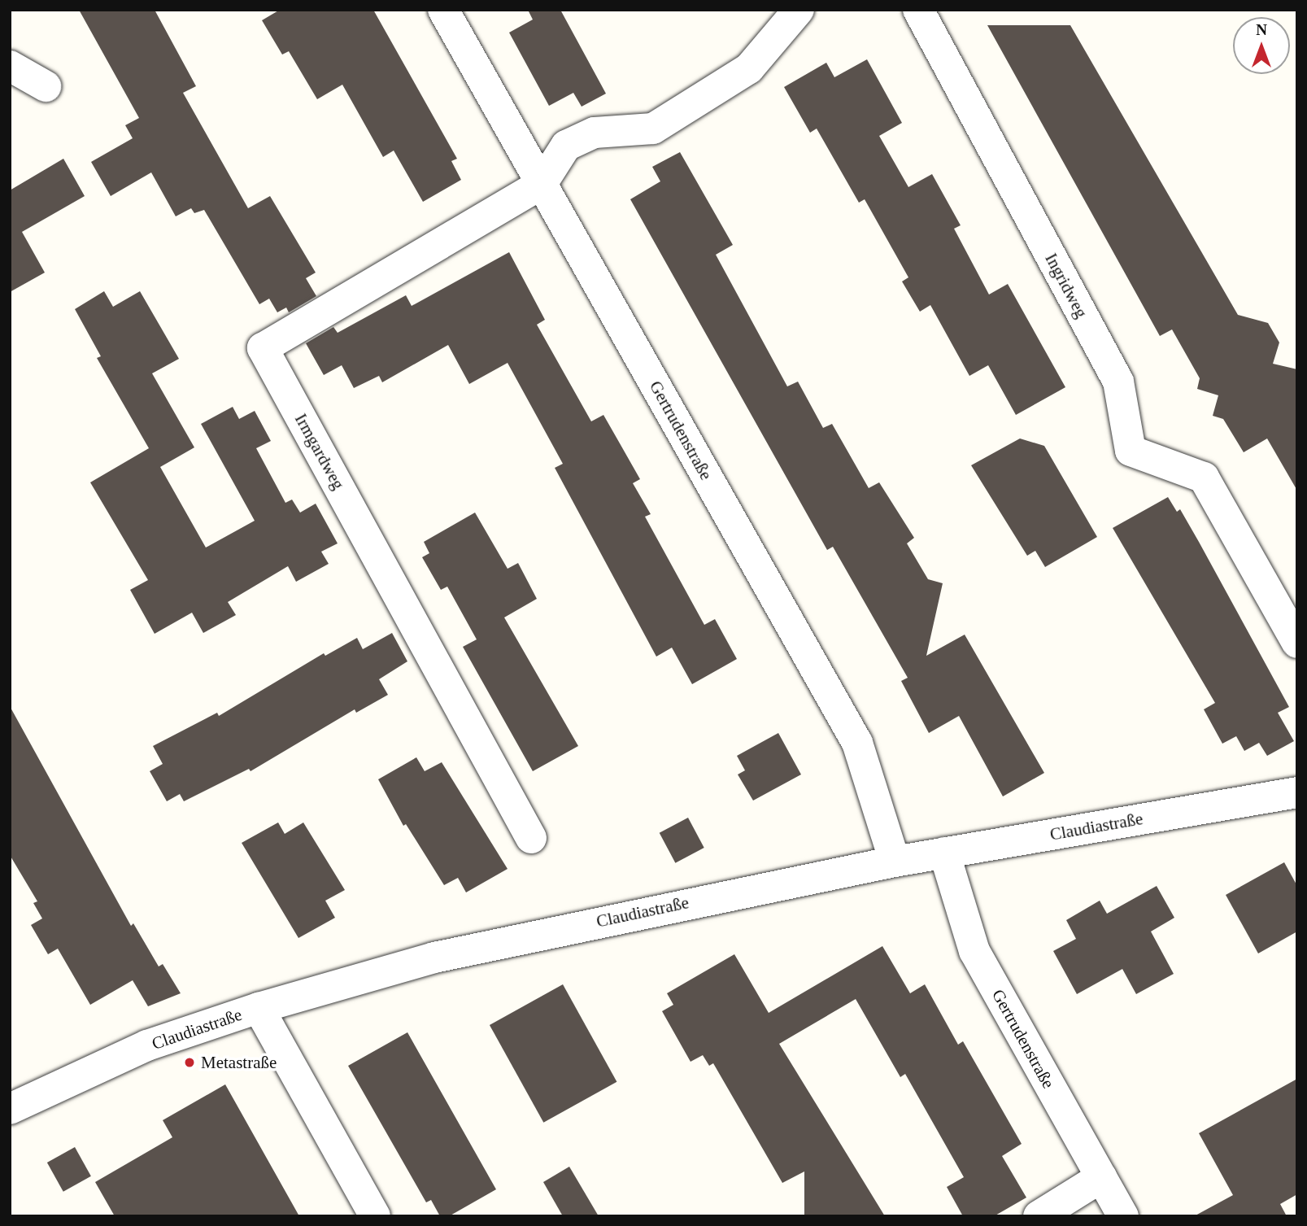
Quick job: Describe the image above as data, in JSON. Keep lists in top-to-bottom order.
{
  "streets": {
    "street": [
      "Ingridweg",
      "Gertrudenstraße",
      "Irmgardweg",
      "Claudiastraße"
    ]
  },
  "crossings": [
    ["Gertrudenstraße", "Irmgardweg"],
    ["Gertrudenstraße", "Claudiastraße"]
  ],
  "places": ["Metastraße"],
  "north": "top"
}
